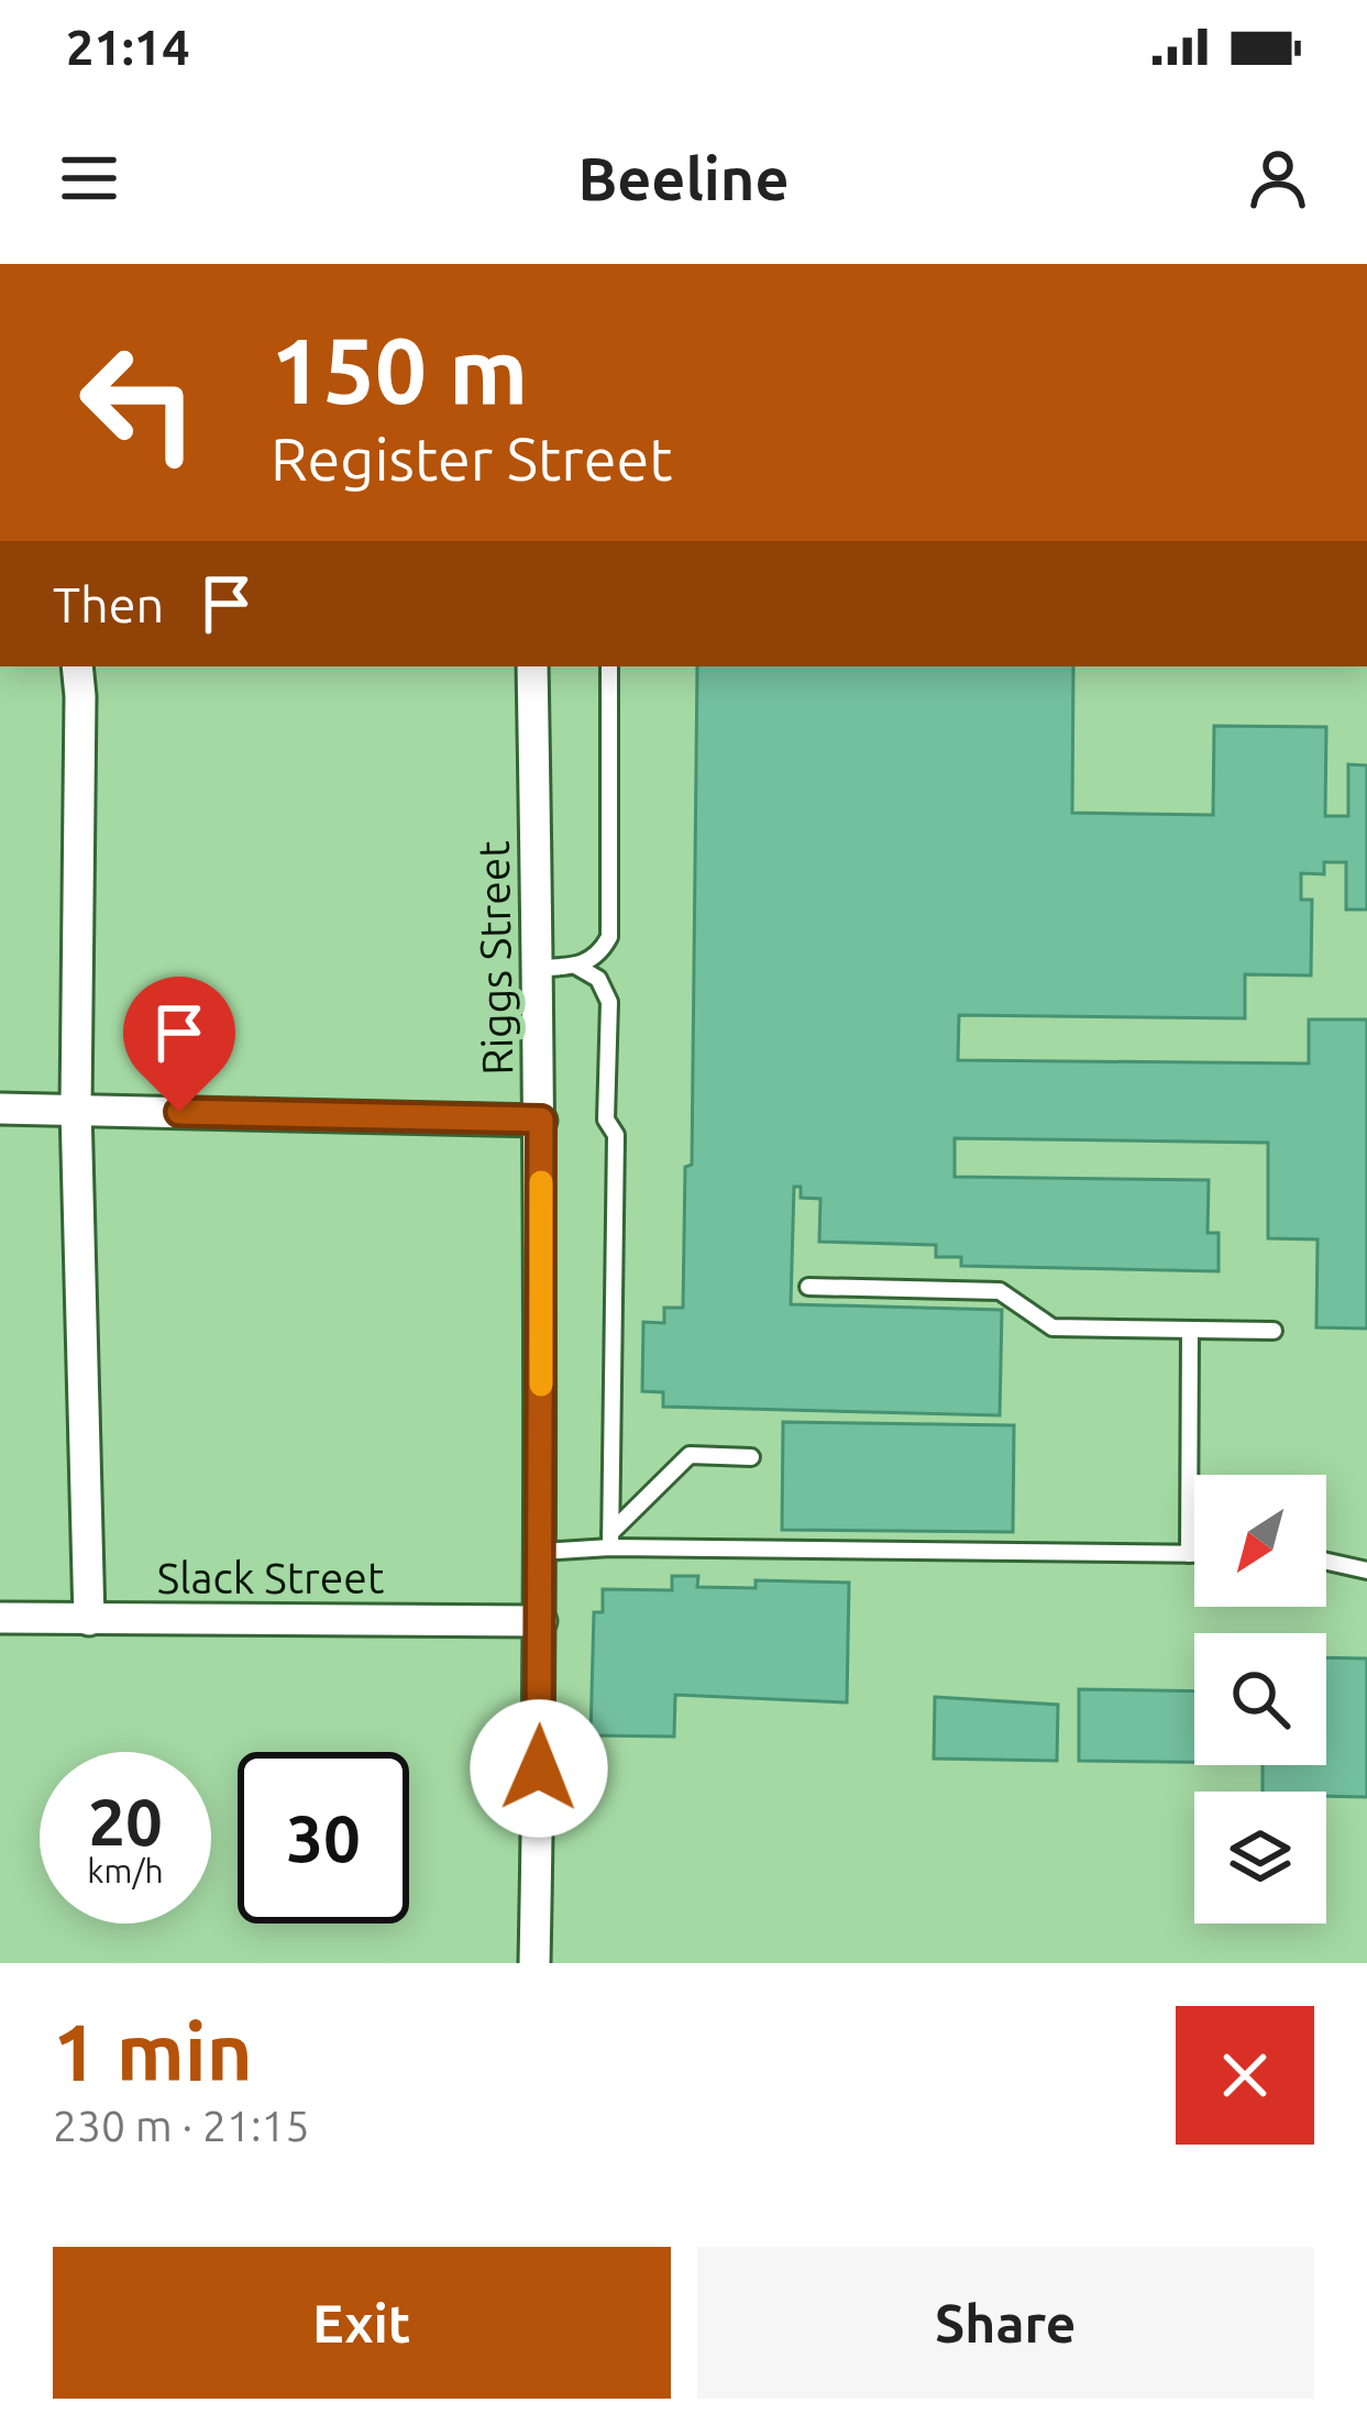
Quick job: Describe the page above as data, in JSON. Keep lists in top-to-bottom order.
{
  "streets": {
    "street": ["Riggs Street", "Slack Street"]
  },
  "crossings": [
    ["Riggs Street", "Slack Street"]
  ],
  "north": "bottom left",
  "page": {
    "status": "21:14",
    "header": "Beeline",
    "turn": ["150 m", "Register Street"],
    "then": "Then",
    "speed": "20 km/h",
    "limit": "30",
    "heading": ["1 min", "230 m · 21:15"],
    "buttons": ["Exit", "Share"]
  }
}
